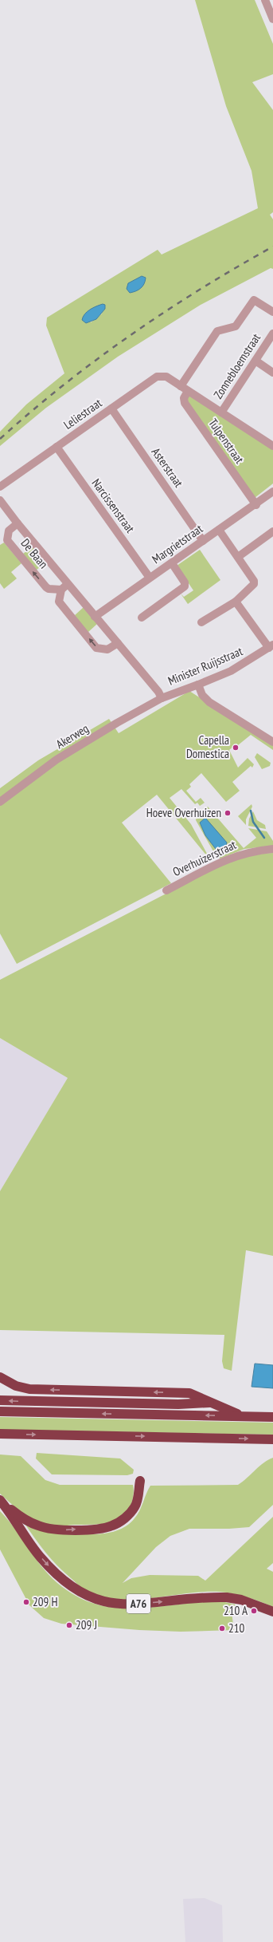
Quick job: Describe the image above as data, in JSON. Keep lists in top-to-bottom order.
{
  "streets": {
    "highway": ["A76"],
    "street": [
      "Zonnebloemstraat",
      "Leliestraat",
      "Tulpenstraat",
      "Asterstraat",
      "Narcissenstraat",
      "Margrietstraat",
      "De Baan",
      "Minister Ruijsstraat",
      "Akerweg",
      "Overhuizerstraat"
    ]
  },
  "crossings": [
    ["Zonnebloemstraat", "Leliestraat"],
    ["Zonnebloemstraat", "Tulpenstraat"],
    ["Leliestraat", "Tulpenstraat"],
    ["Leliestraat", "Asterstraat"],
    ["Leliestraat", "Narcissenstraat"],
    ["Tulpenstraat", "Margrietstraat"],
    ["Asterstraat", "Margrietstraat"],
    ["Narcissenstraat", "Margrietstraat"],
    ["Margrietstraat", "De Baan"],
    ["De Baan", "Minister Ruijsstraat"],
    ["De Baan", "Akerweg"],
    ["Minister Ruijsstraat", "Akerweg"]
  ],
  "places": [
    "Capella Domestica",
    "Hoeve Overhuizen",
    "209 H",
    "210 A",
    "209 J",
    "210"
  ]
}
